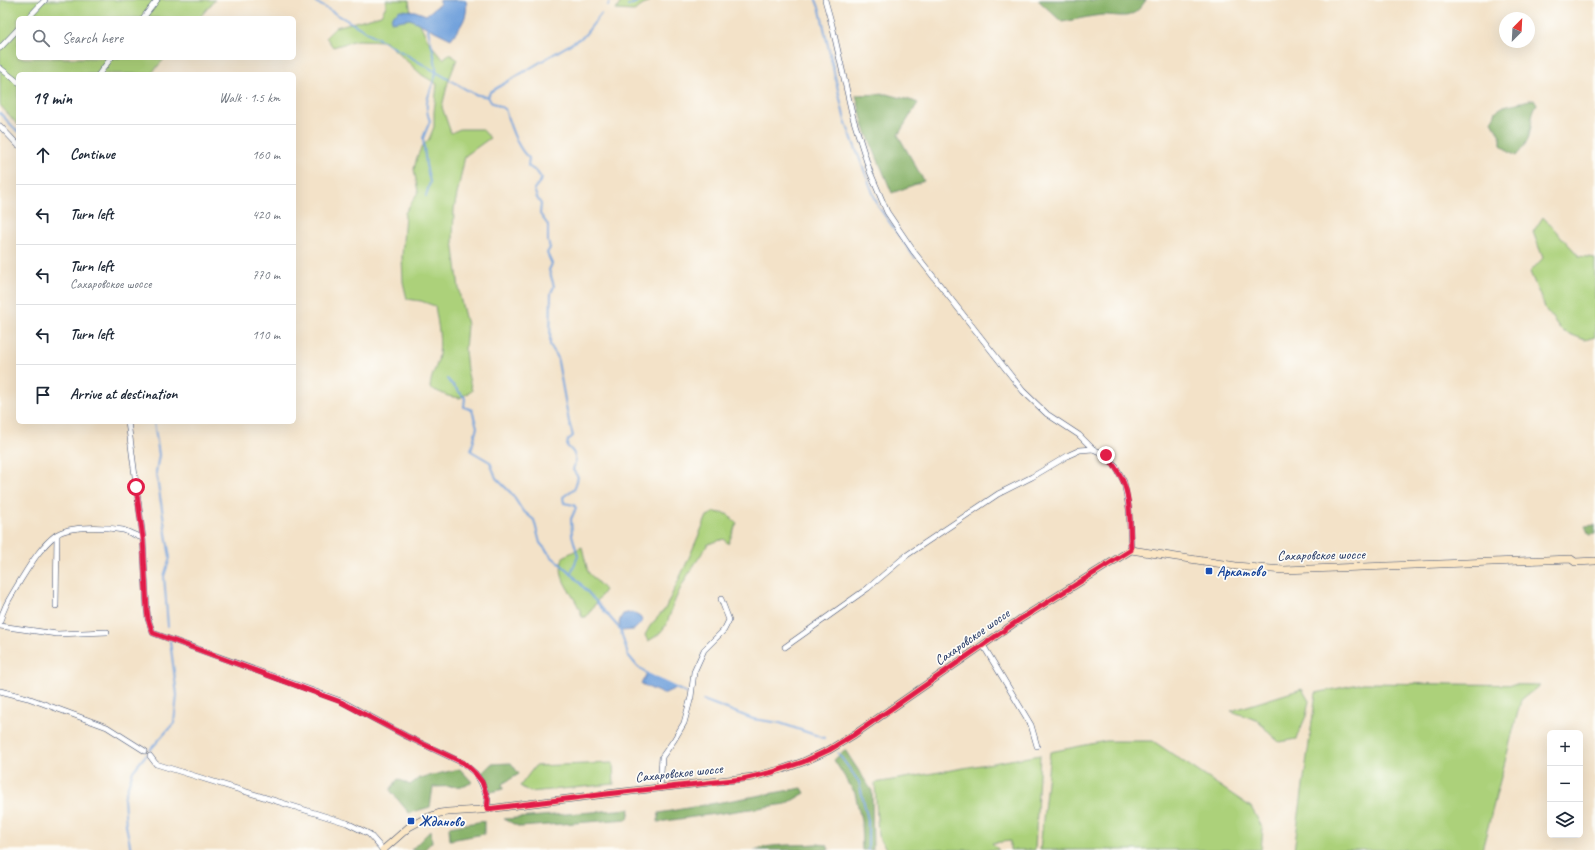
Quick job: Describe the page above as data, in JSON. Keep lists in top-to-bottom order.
{
  "streets": {
    "main road": ["Сахаровское шоссе"]
  },
  "places": {
    "transit": ["Аркатово", "Жданово"]
  },
  "north": "top right",
  "page": {
    "search": "Search here",
    "heading": ["19 min", "Walk · 1.5 km"],
    "list": [
      ["Continue", "160 m"],
      ["Turn left", "420 m"],
      ["Turn left", "Сахаровское шоссе", "770 m"],
      ["Turn left", "110 m"],
      "Arrive at destination"
    ],
    "map_buttons": ["+", "−"]
  }
}
